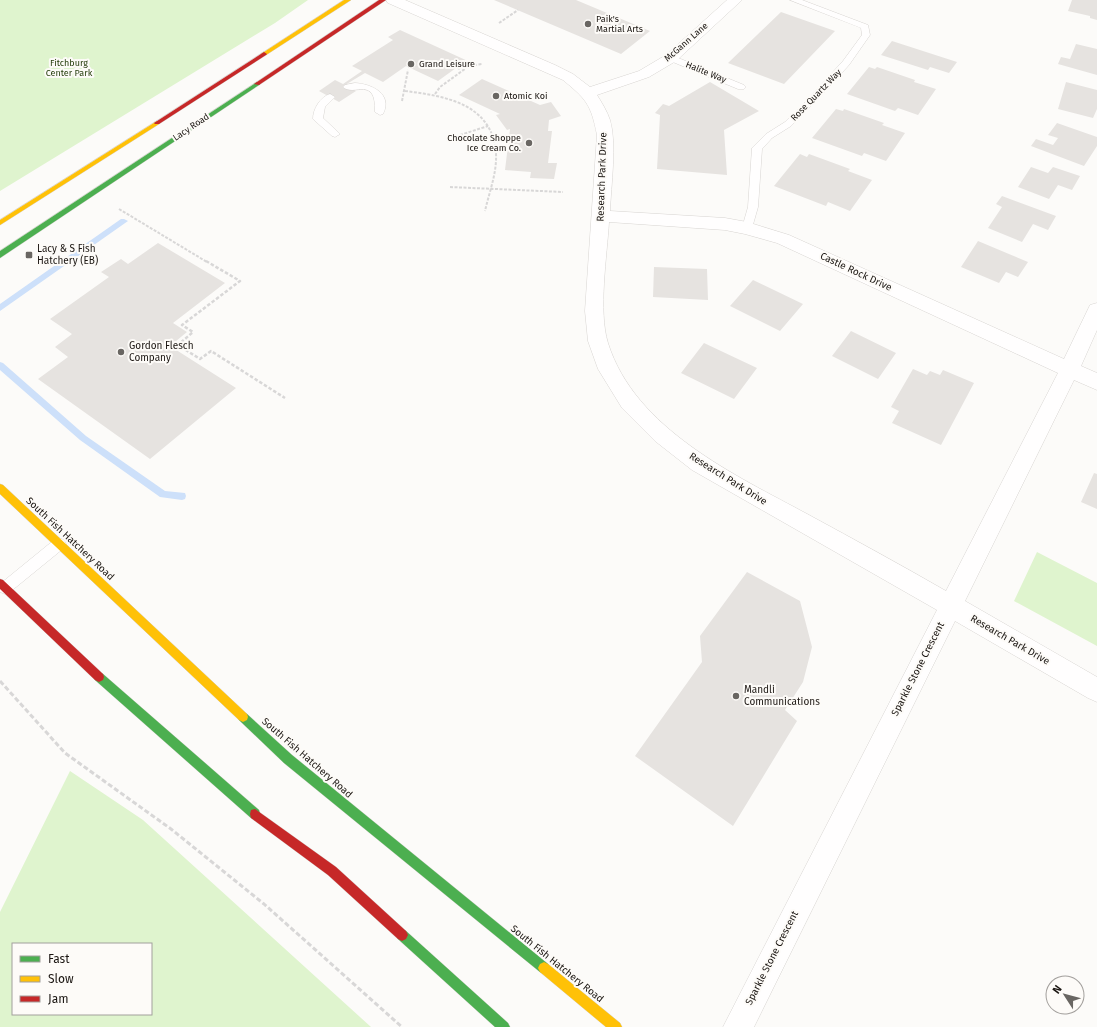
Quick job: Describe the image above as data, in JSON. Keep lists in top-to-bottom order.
{
  "streets": {
    "main road": ["Lacy Road", "South Fish Hatchery Road"],
    "street": [
      "McGann Lane",
      "Research Park Drive",
      "Castle Rock Drive",
      "Sparkle Stone Crescent"
    ],
    "lane": ["Halite Way", "Rose Quartz Way"]
  },
  "crossings": [
    ["McGann Lane", "Halite Way"],
    ["McGann Lane", "Research Park Drive"],
    ["Rose Quartz Way", "Castle Rock Drive"],
    ["Research Park Drive", "Castle Rock Drive"],
    ["Research Park Drive", "Sparkle Stone Crescent"],
    ["Castle Rock Drive", "Sparkle Stone Crescent"]
  ],
  "parks": ["Fitchburg Center Park"],
  "places": {
    "other": [
      "Paik's Martial Arts",
      "Grand Leisure",
      "Atomic Koi",
      "Chocolate Shoppe Ice Cream Co.",
      "Gordon Flesch Company",
      "Mandli Communications"
    ],
    "transit": ["Lacy & S Fish Hatchery (EB)"]
  },
  "legend": ["Fast", "Slow", "Jam"],
  "north": "top left"
}
